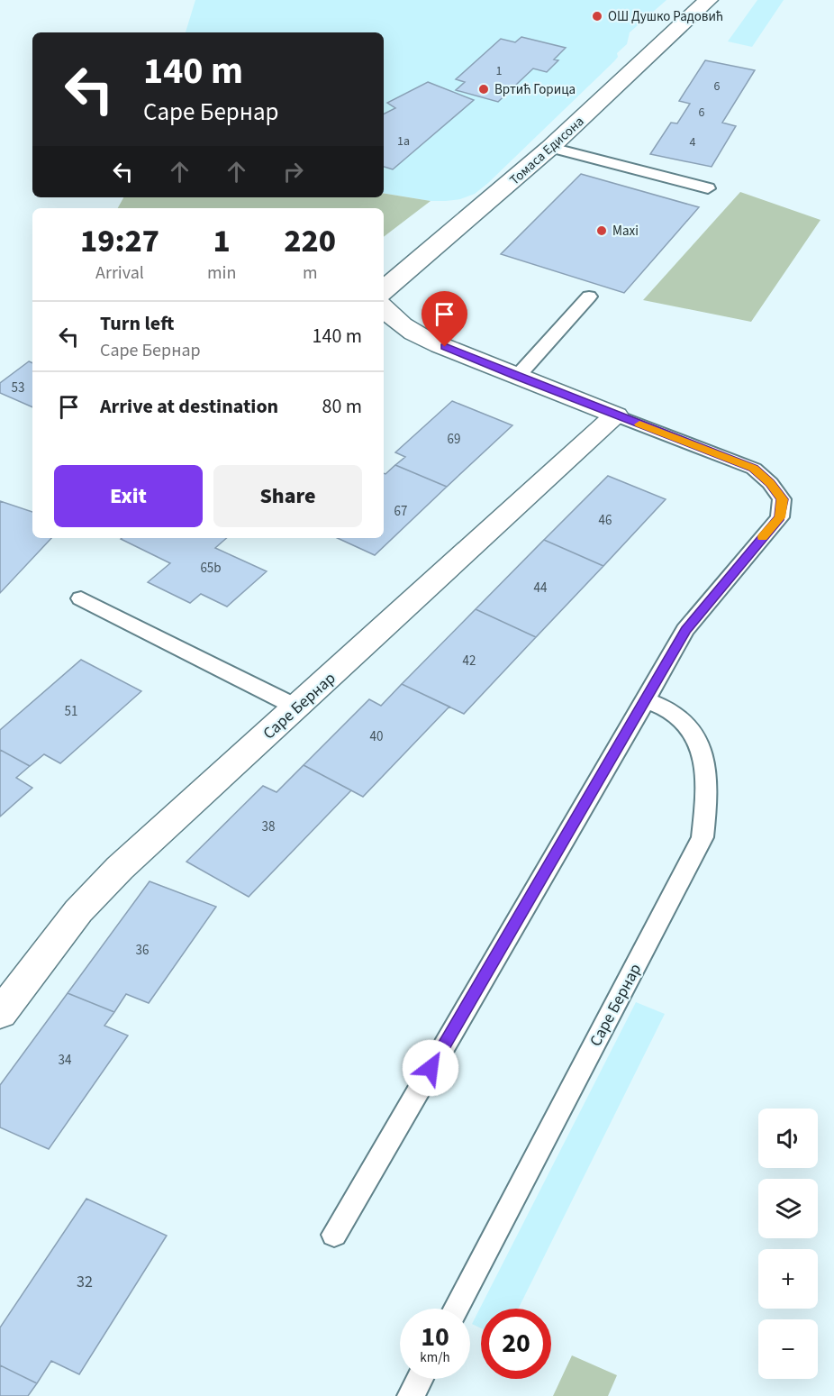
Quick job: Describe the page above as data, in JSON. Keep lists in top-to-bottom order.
{
  "streets": {
    "street": ["Томаса Едисона", "Саре Бернар"]
  },
  "places": ["ОШ Душко Радовић", "Вртић Горица", "Maxi"],
  "house_numbers": [
    "1",
    "6",
    "6",
    "1a",
    "4",
    "53",
    "69",
    "67",
    "46",
    "65b",
    "44",
    "42",
    "51",
    "40",
    "38",
    "36",
    "34",
    "32"
  ],
  "page": {
    "turn": ["140 m", "Саре Бернар"],
    "eta": [
      "19:27",
      "Arrival",
      "1",
      "min",
      "220",
      "m"
    ],
    "list": [
      {
        "name": "Turn left",
        "note": "Саре Бернар",
        "value": "140 m"
      },
      {
        "name": "Arrive at destination",
        "value": "80 m"
      }
    ],
    "buttons": ["Exit", "Share"],
    "map_buttons": ["+", "−"],
    "speed": "10 km/h",
    "limit": "20"
  }
}
